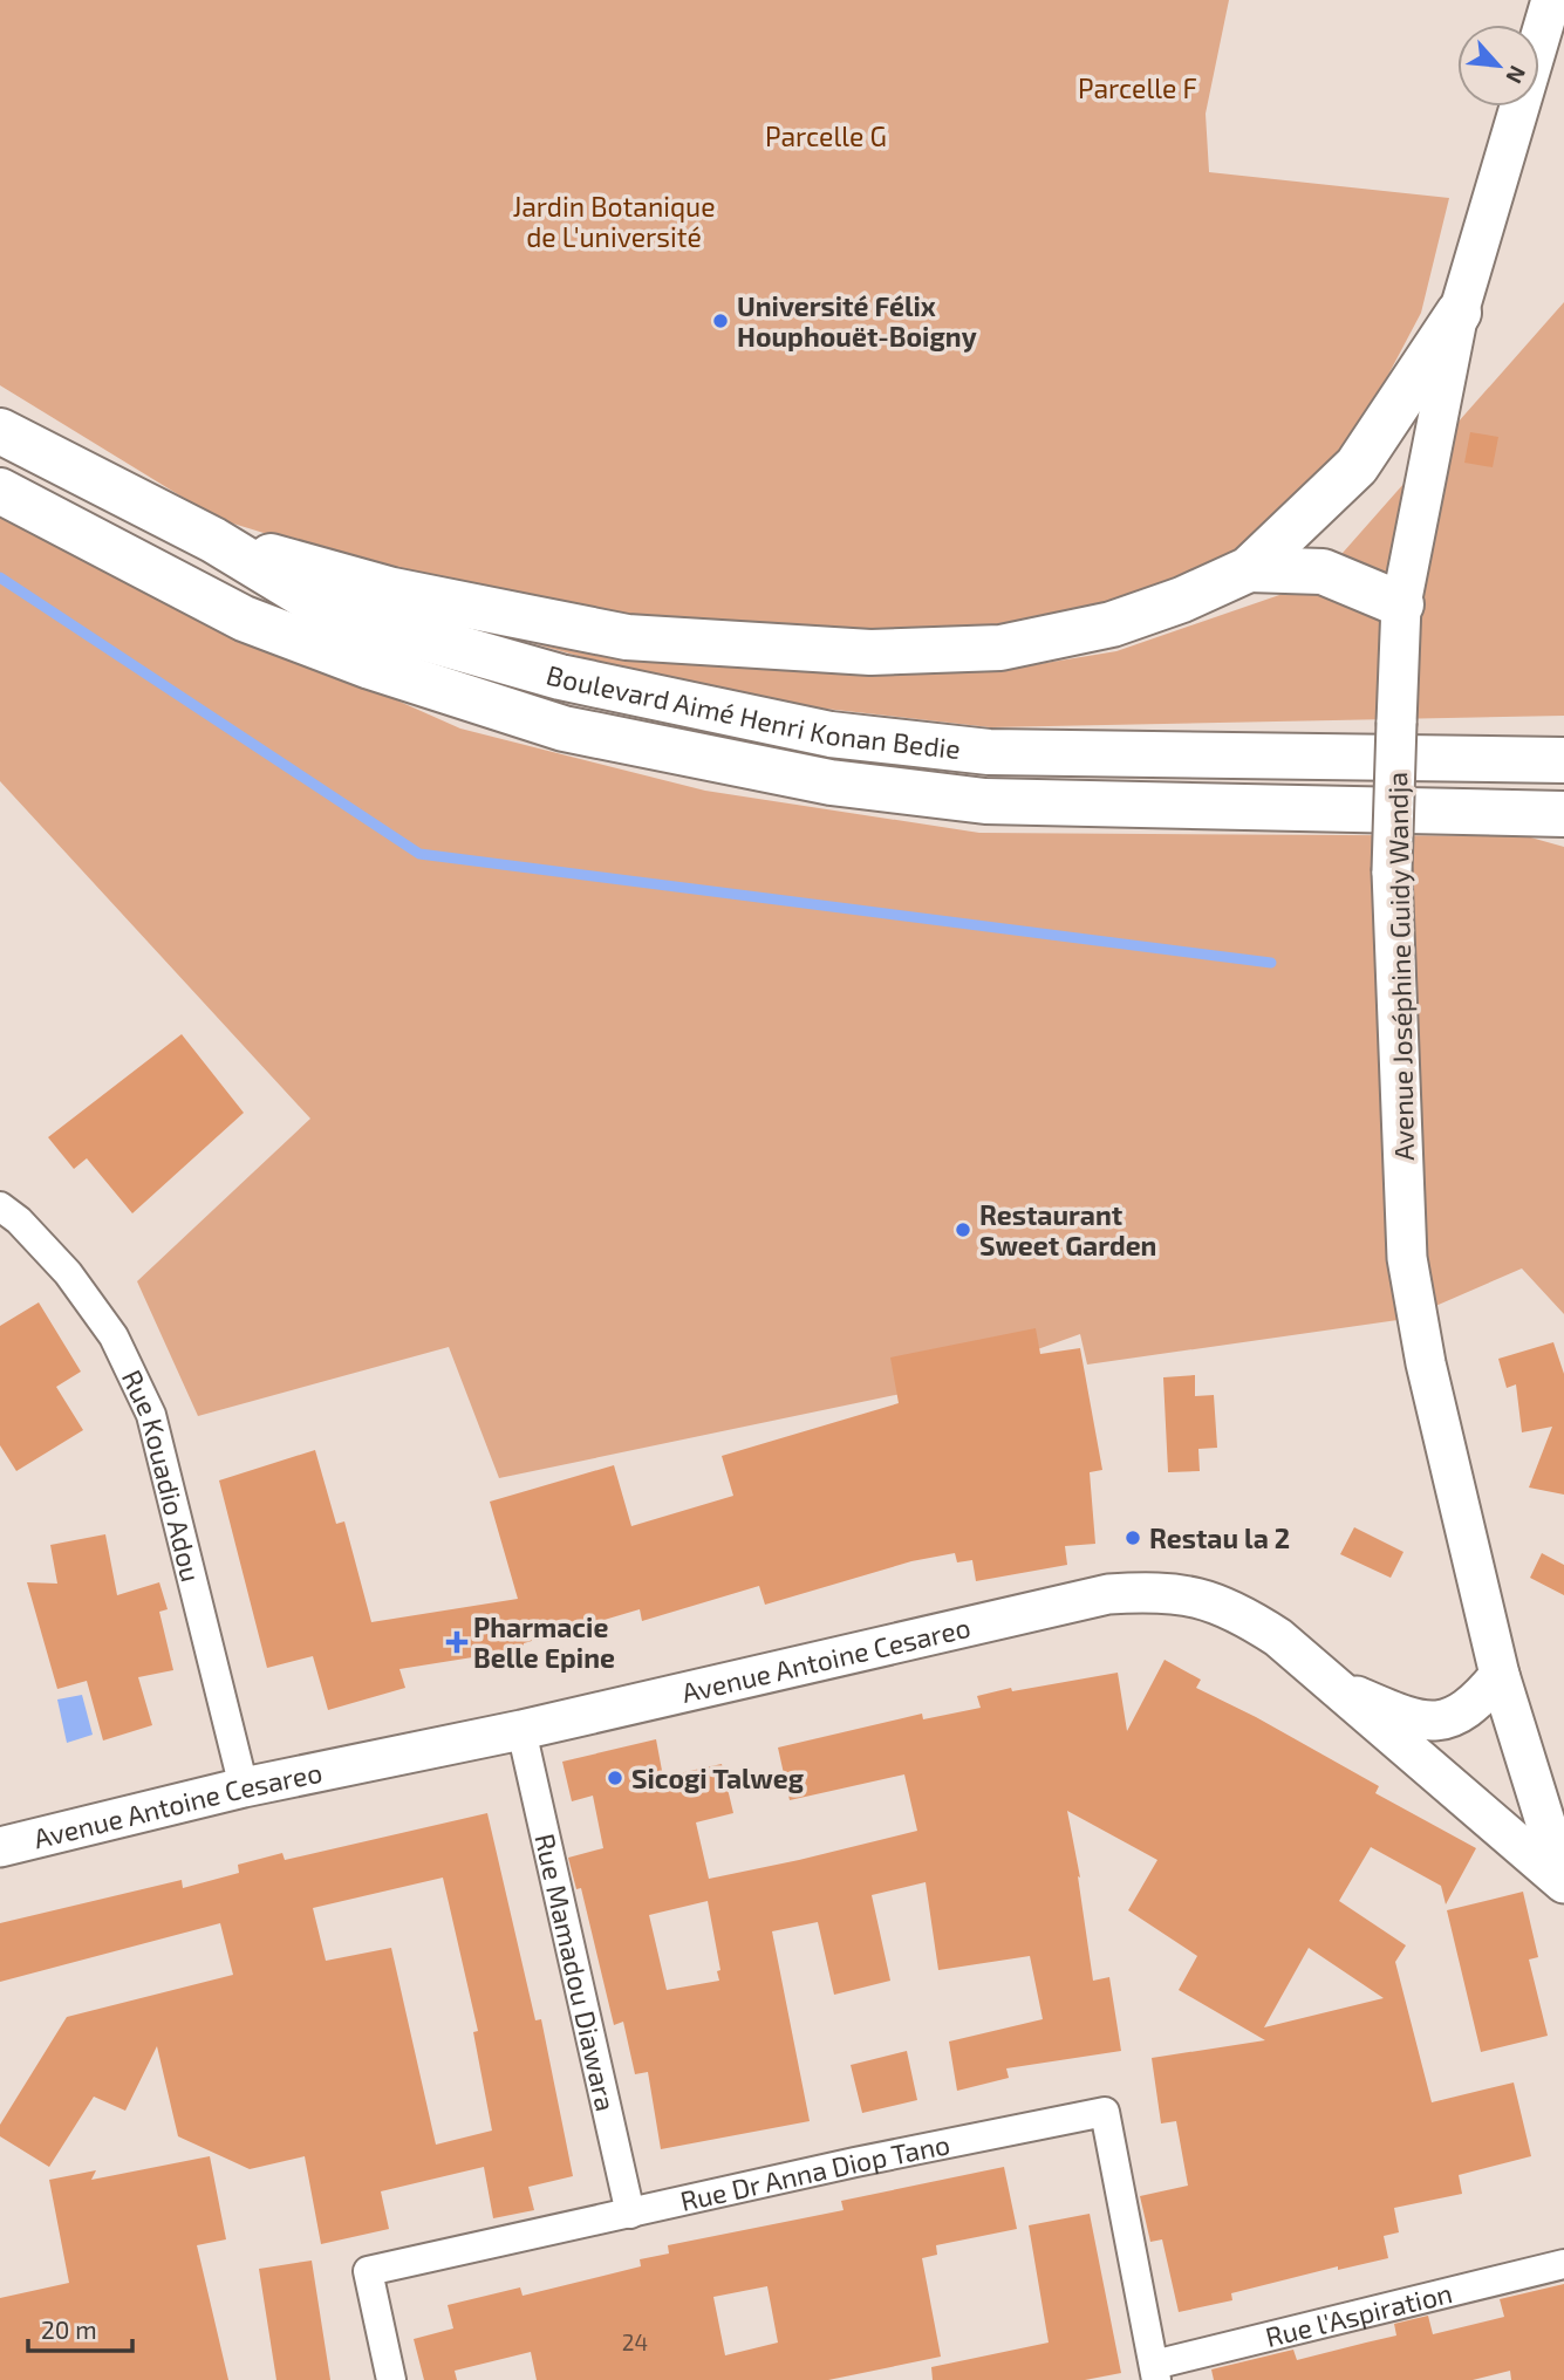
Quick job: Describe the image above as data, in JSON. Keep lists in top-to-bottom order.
{
  "streets": {
    "highway": ["Boulevard Aimé Henri Konan Bedie"],
    "street": [
      "Avenue Joséphine Guidy Wandja",
      "Rue Kouadio Adou",
      "Avenue Antoine Cesareo",
      "Rue Mamadou Diawara",
      "Rue Dr Anna Diop Tano",
      "Rue l'Aspiration"
    ]
  },
  "crossings": [
    ["Avenue Joséphine Guidy Wandja", "Avenue Antoine Cesareo"],
    ["Rue Kouadio Adou", "Avenue Antoine Cesareo"],
    ["Avenue Antoine Cesareo", "Rue Mamadou Diawara"],
    ["Rue Mamadou Diawara", "Rue Dr Anna Diop Tano"],
    ["Rue Dr Anna Diop Tano", "Rue l'Aspiration"]
  ],
  "parks": ["Parcelle F", "Parcelle G", "Jardin Botanique de L'université"],
  "places": {
    "other": [
      "Université Félix Houphouët-Boigny",
      "Restaurant Sweet Garden",
      "Restau la 2",
      "Sicogi Talweg"
    ],
    "health": ["Pharmacie Belle Epine"]
  },
  "house_numbers": ["24"],
  "scale_bar": "20 m",
  "north": "bottom right"
}
